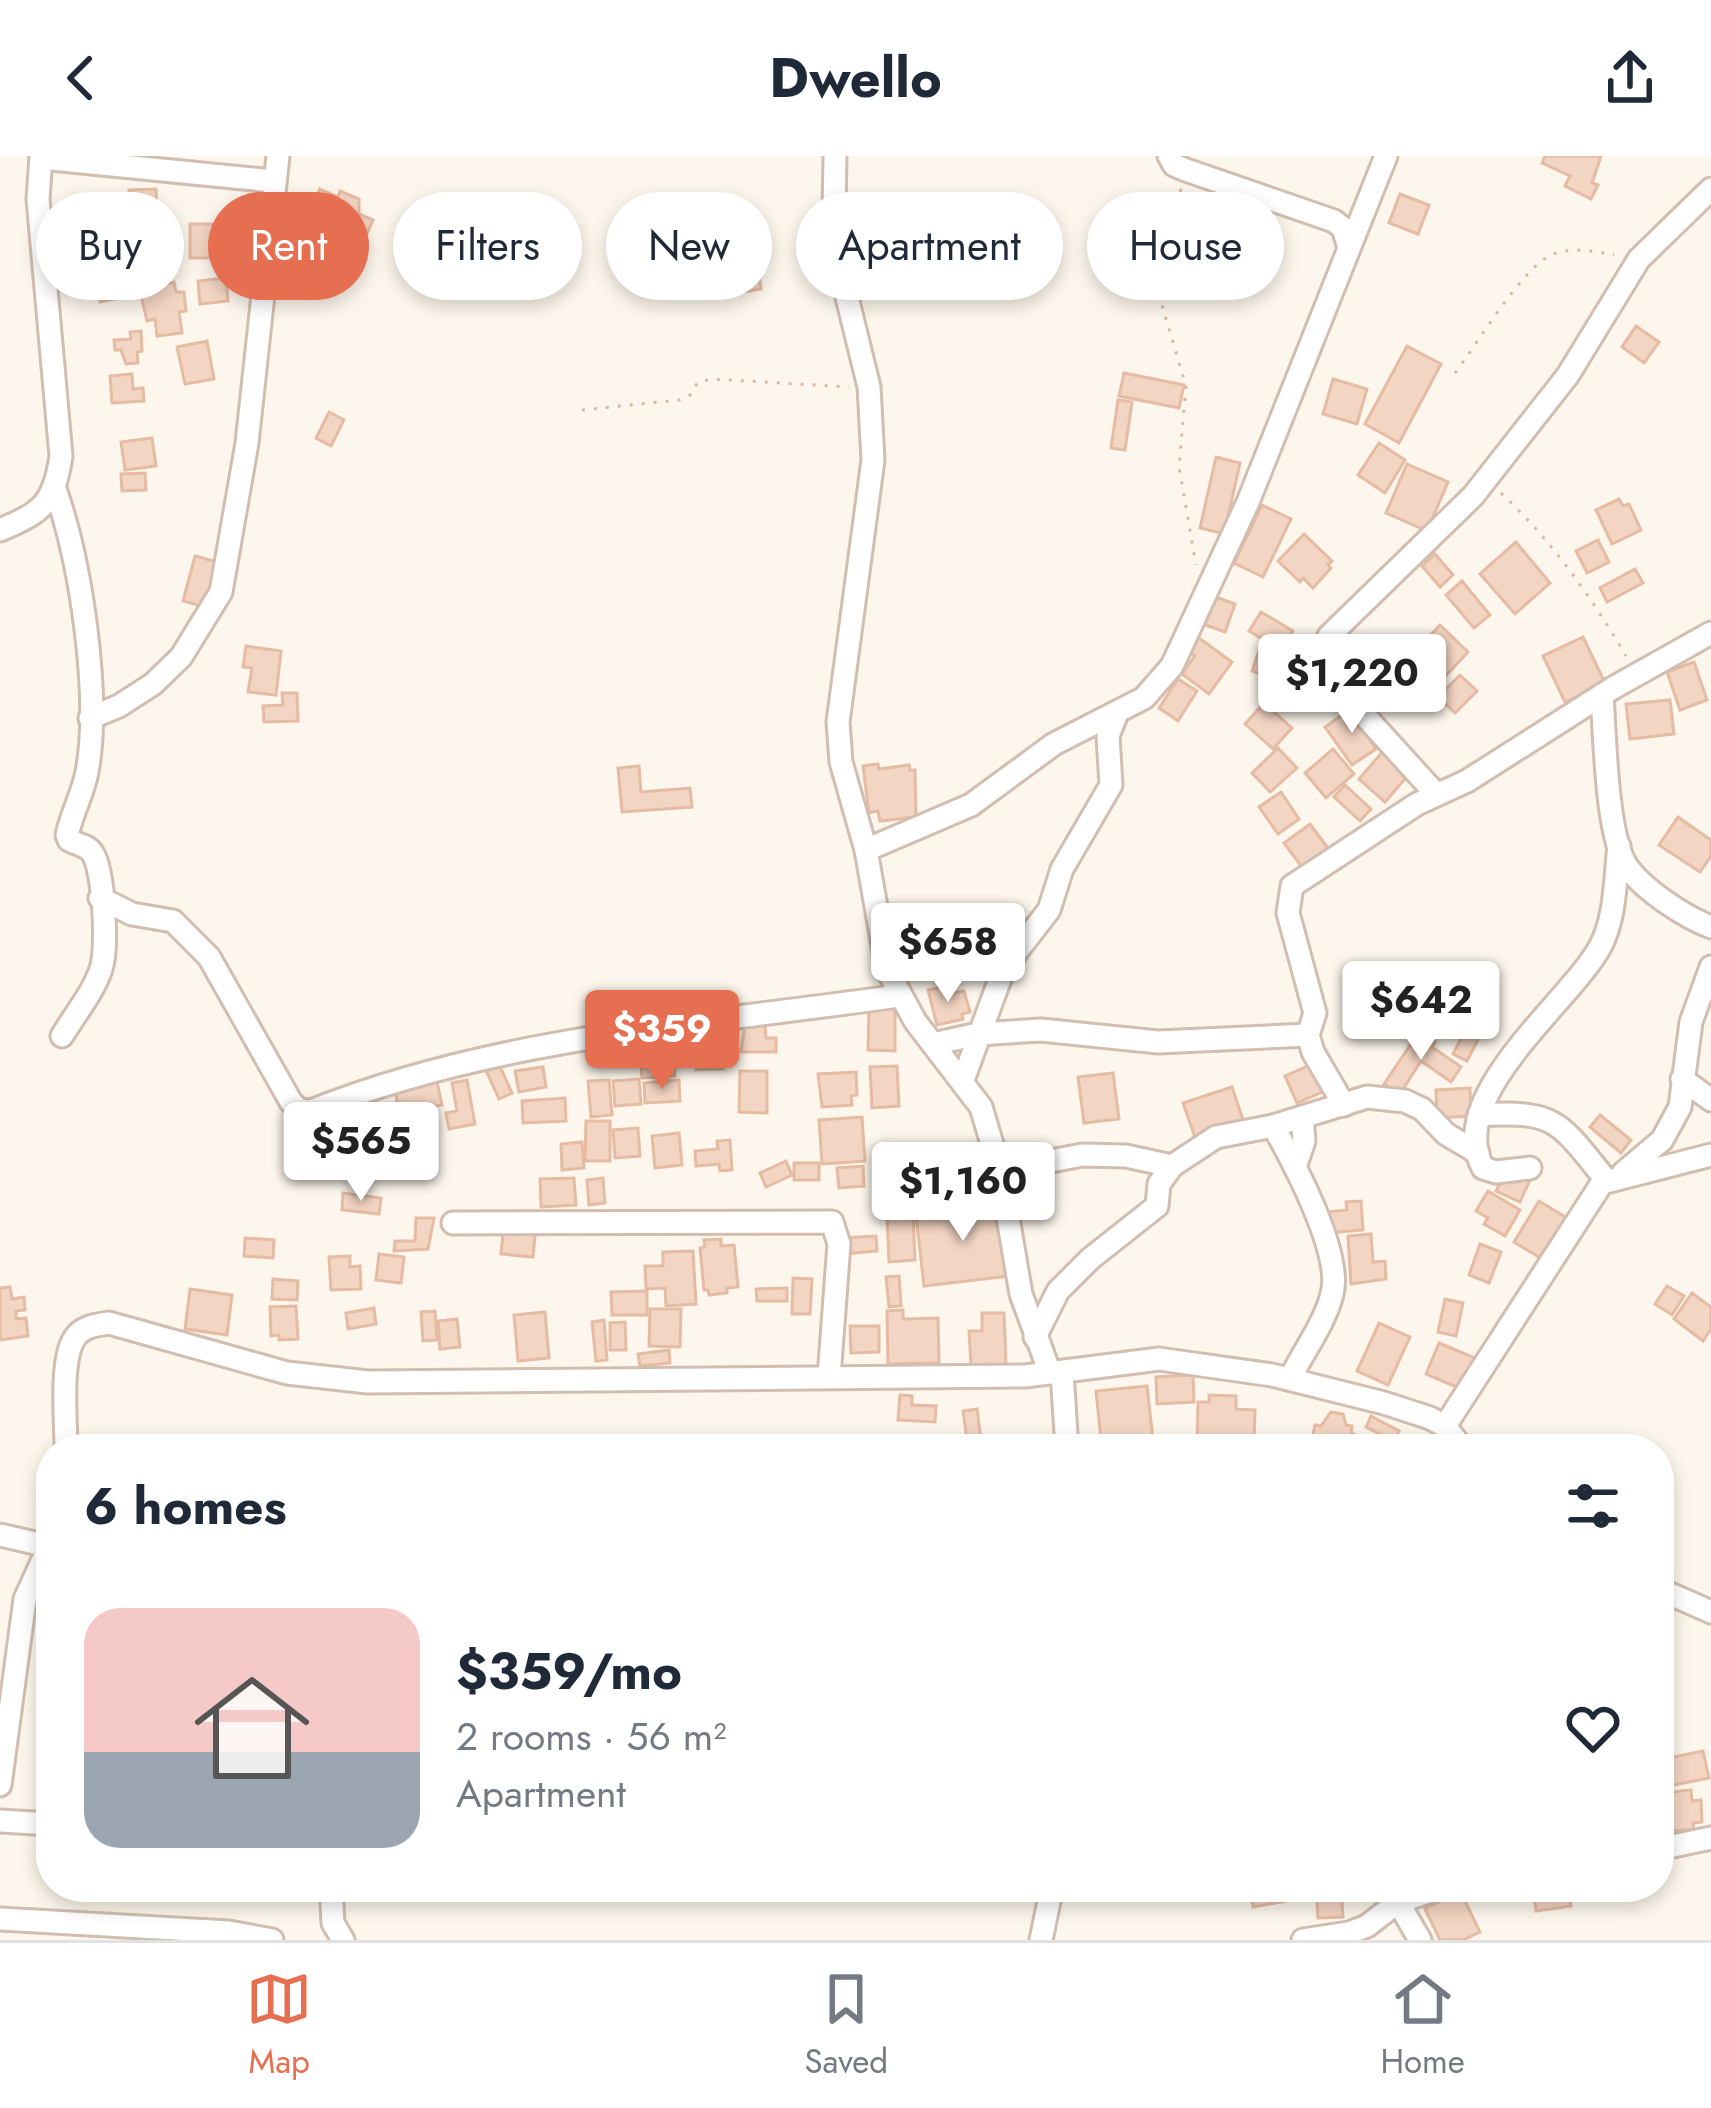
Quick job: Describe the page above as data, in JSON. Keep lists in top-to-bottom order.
{
  "page": {
    "header": "Dwello",
    "chip": [
      "Buy",
      "Rent",
      "Filters",
      "New",
      "Apartment",
      "House"
    ],
    "price": [
      "$1,220",
      "$658",
      "$642",
      "$359",
      "$565",
      "$1,160"
    ],
    "heading": "6 homes",
    "list": [
      {
        "name": "$359/mo",
        "note": "2 rooms · 56 m² · Apartment"
      }
    ],
    "tabs": ["Map", "Saved", "Home"]
  }
}
